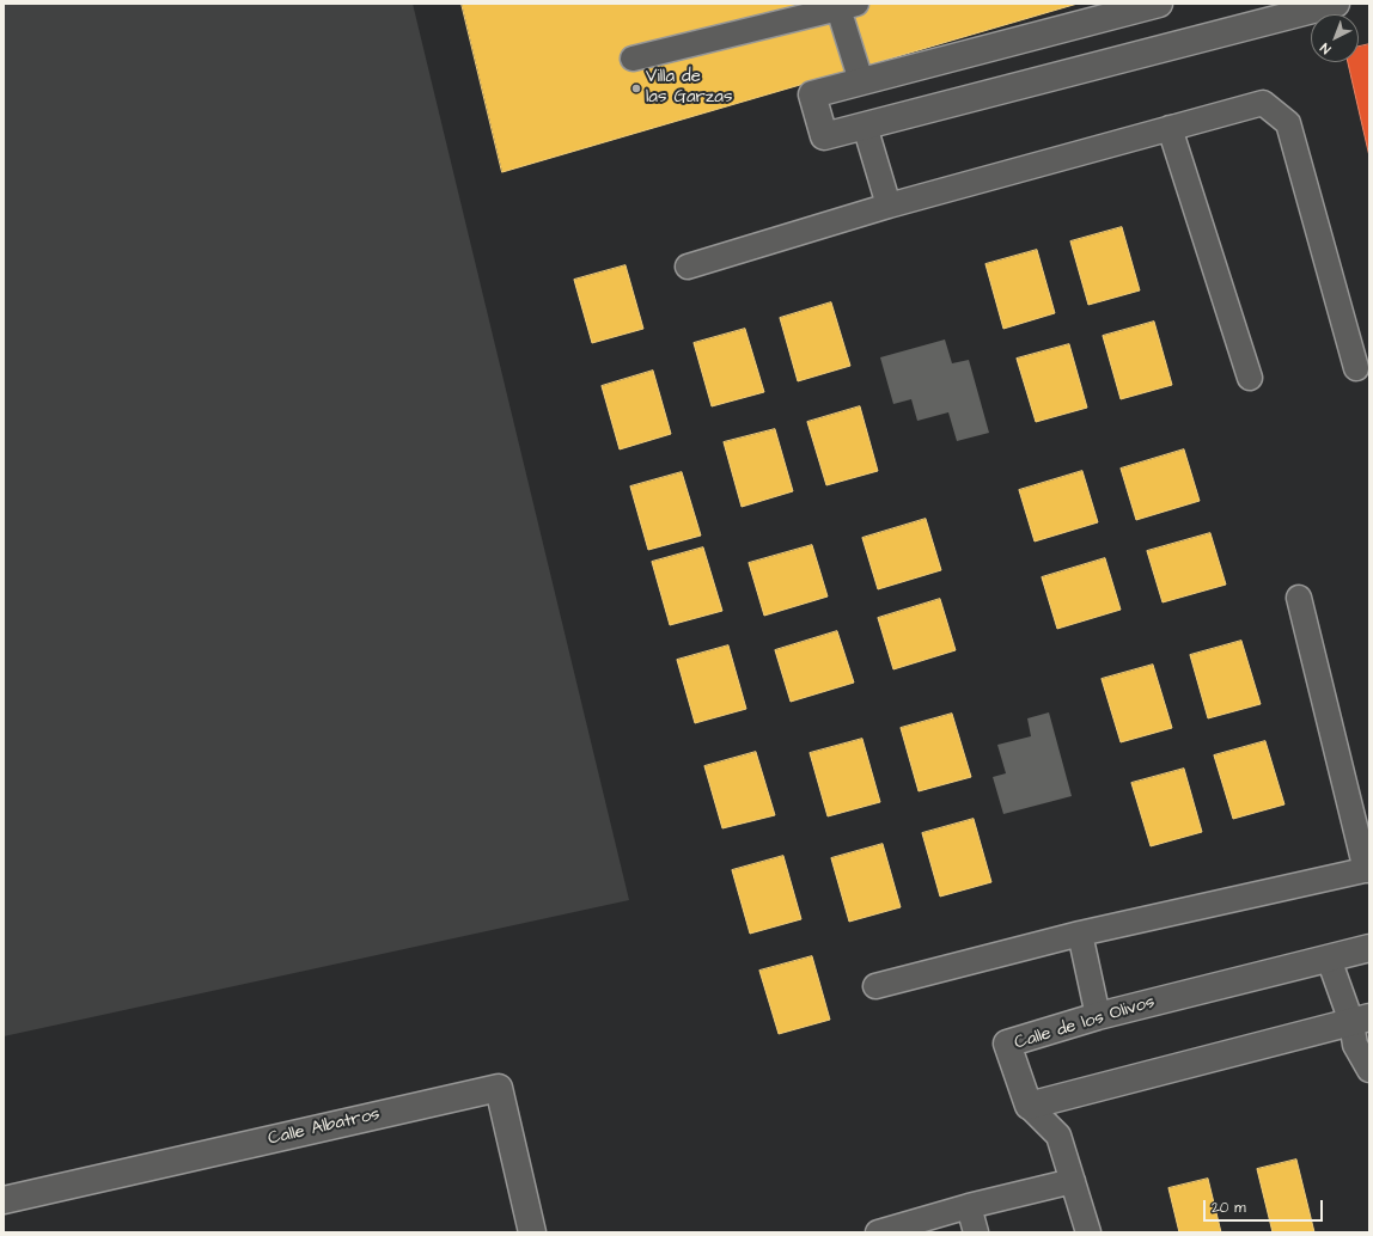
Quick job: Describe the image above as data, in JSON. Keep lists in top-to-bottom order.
{
  "streets": {
    "street": ["Calle de los Olivos", "Calle Albatros"]
  },
  "places": ["Villa de las Garzas"],
  "scale_bar": "20 m",
  "north": "bottom left"
}
